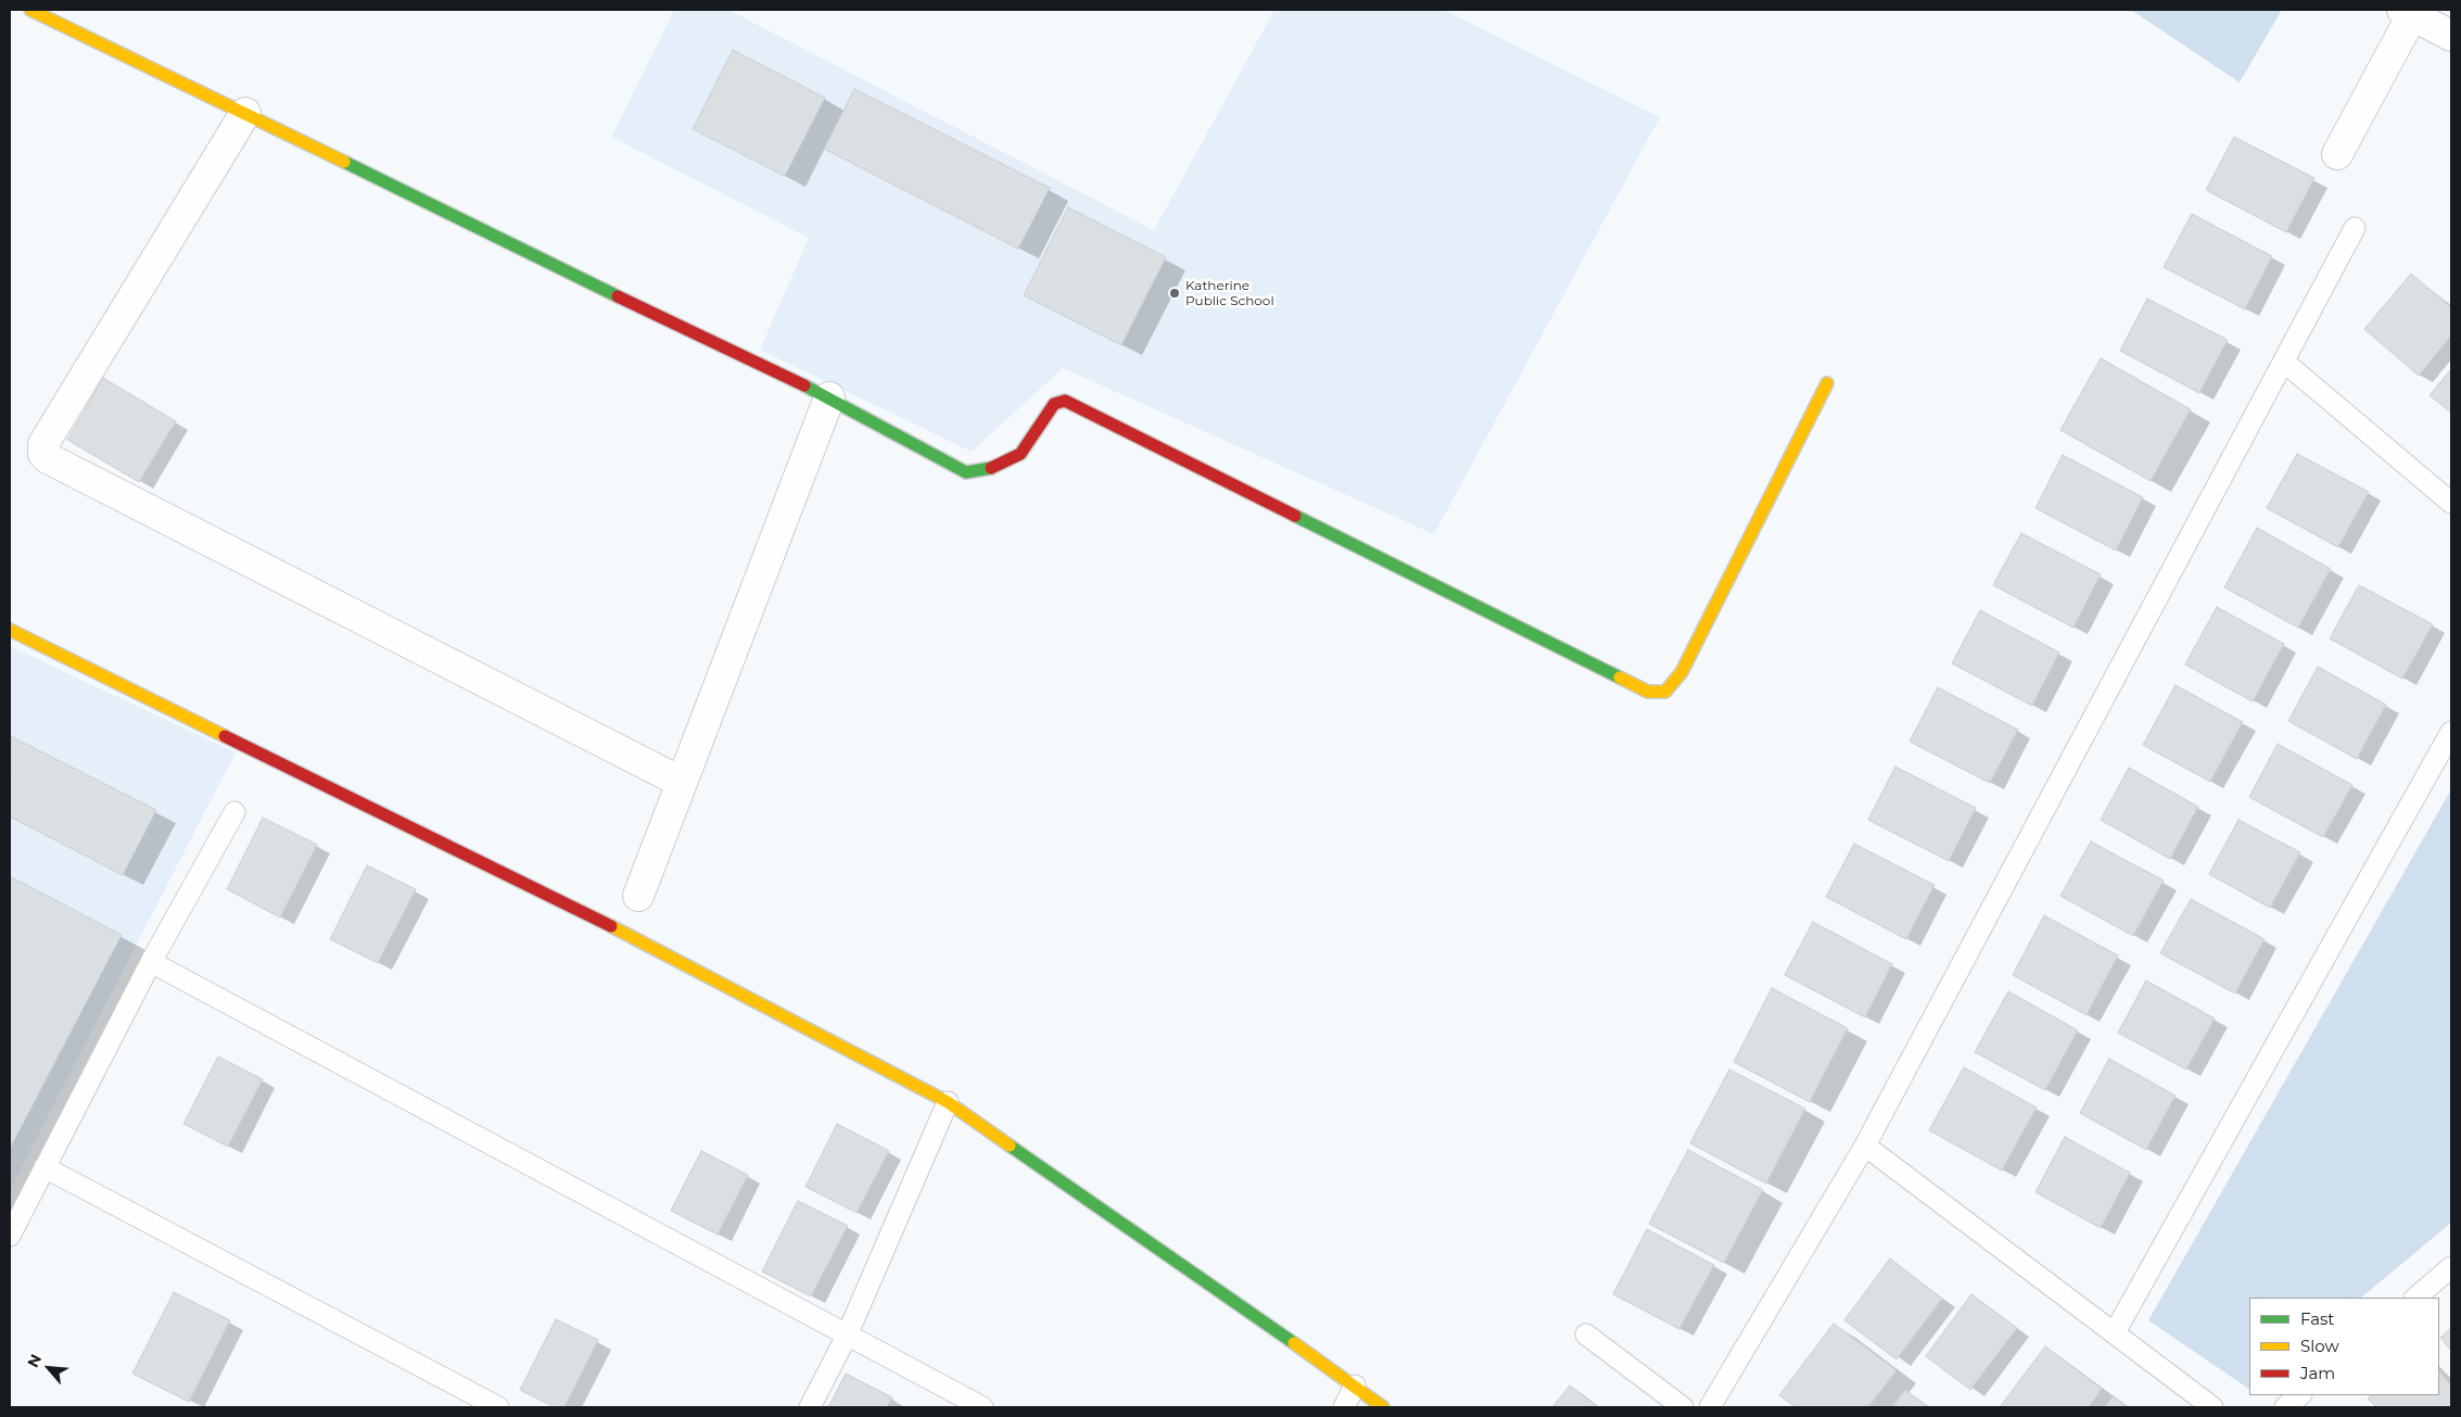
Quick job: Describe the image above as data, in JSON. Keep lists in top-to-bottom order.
{
  "places": ["Katherine Public School"],
  "legend": ["Fast", "Slow", "Jam"],
  "north": "top left"
}
